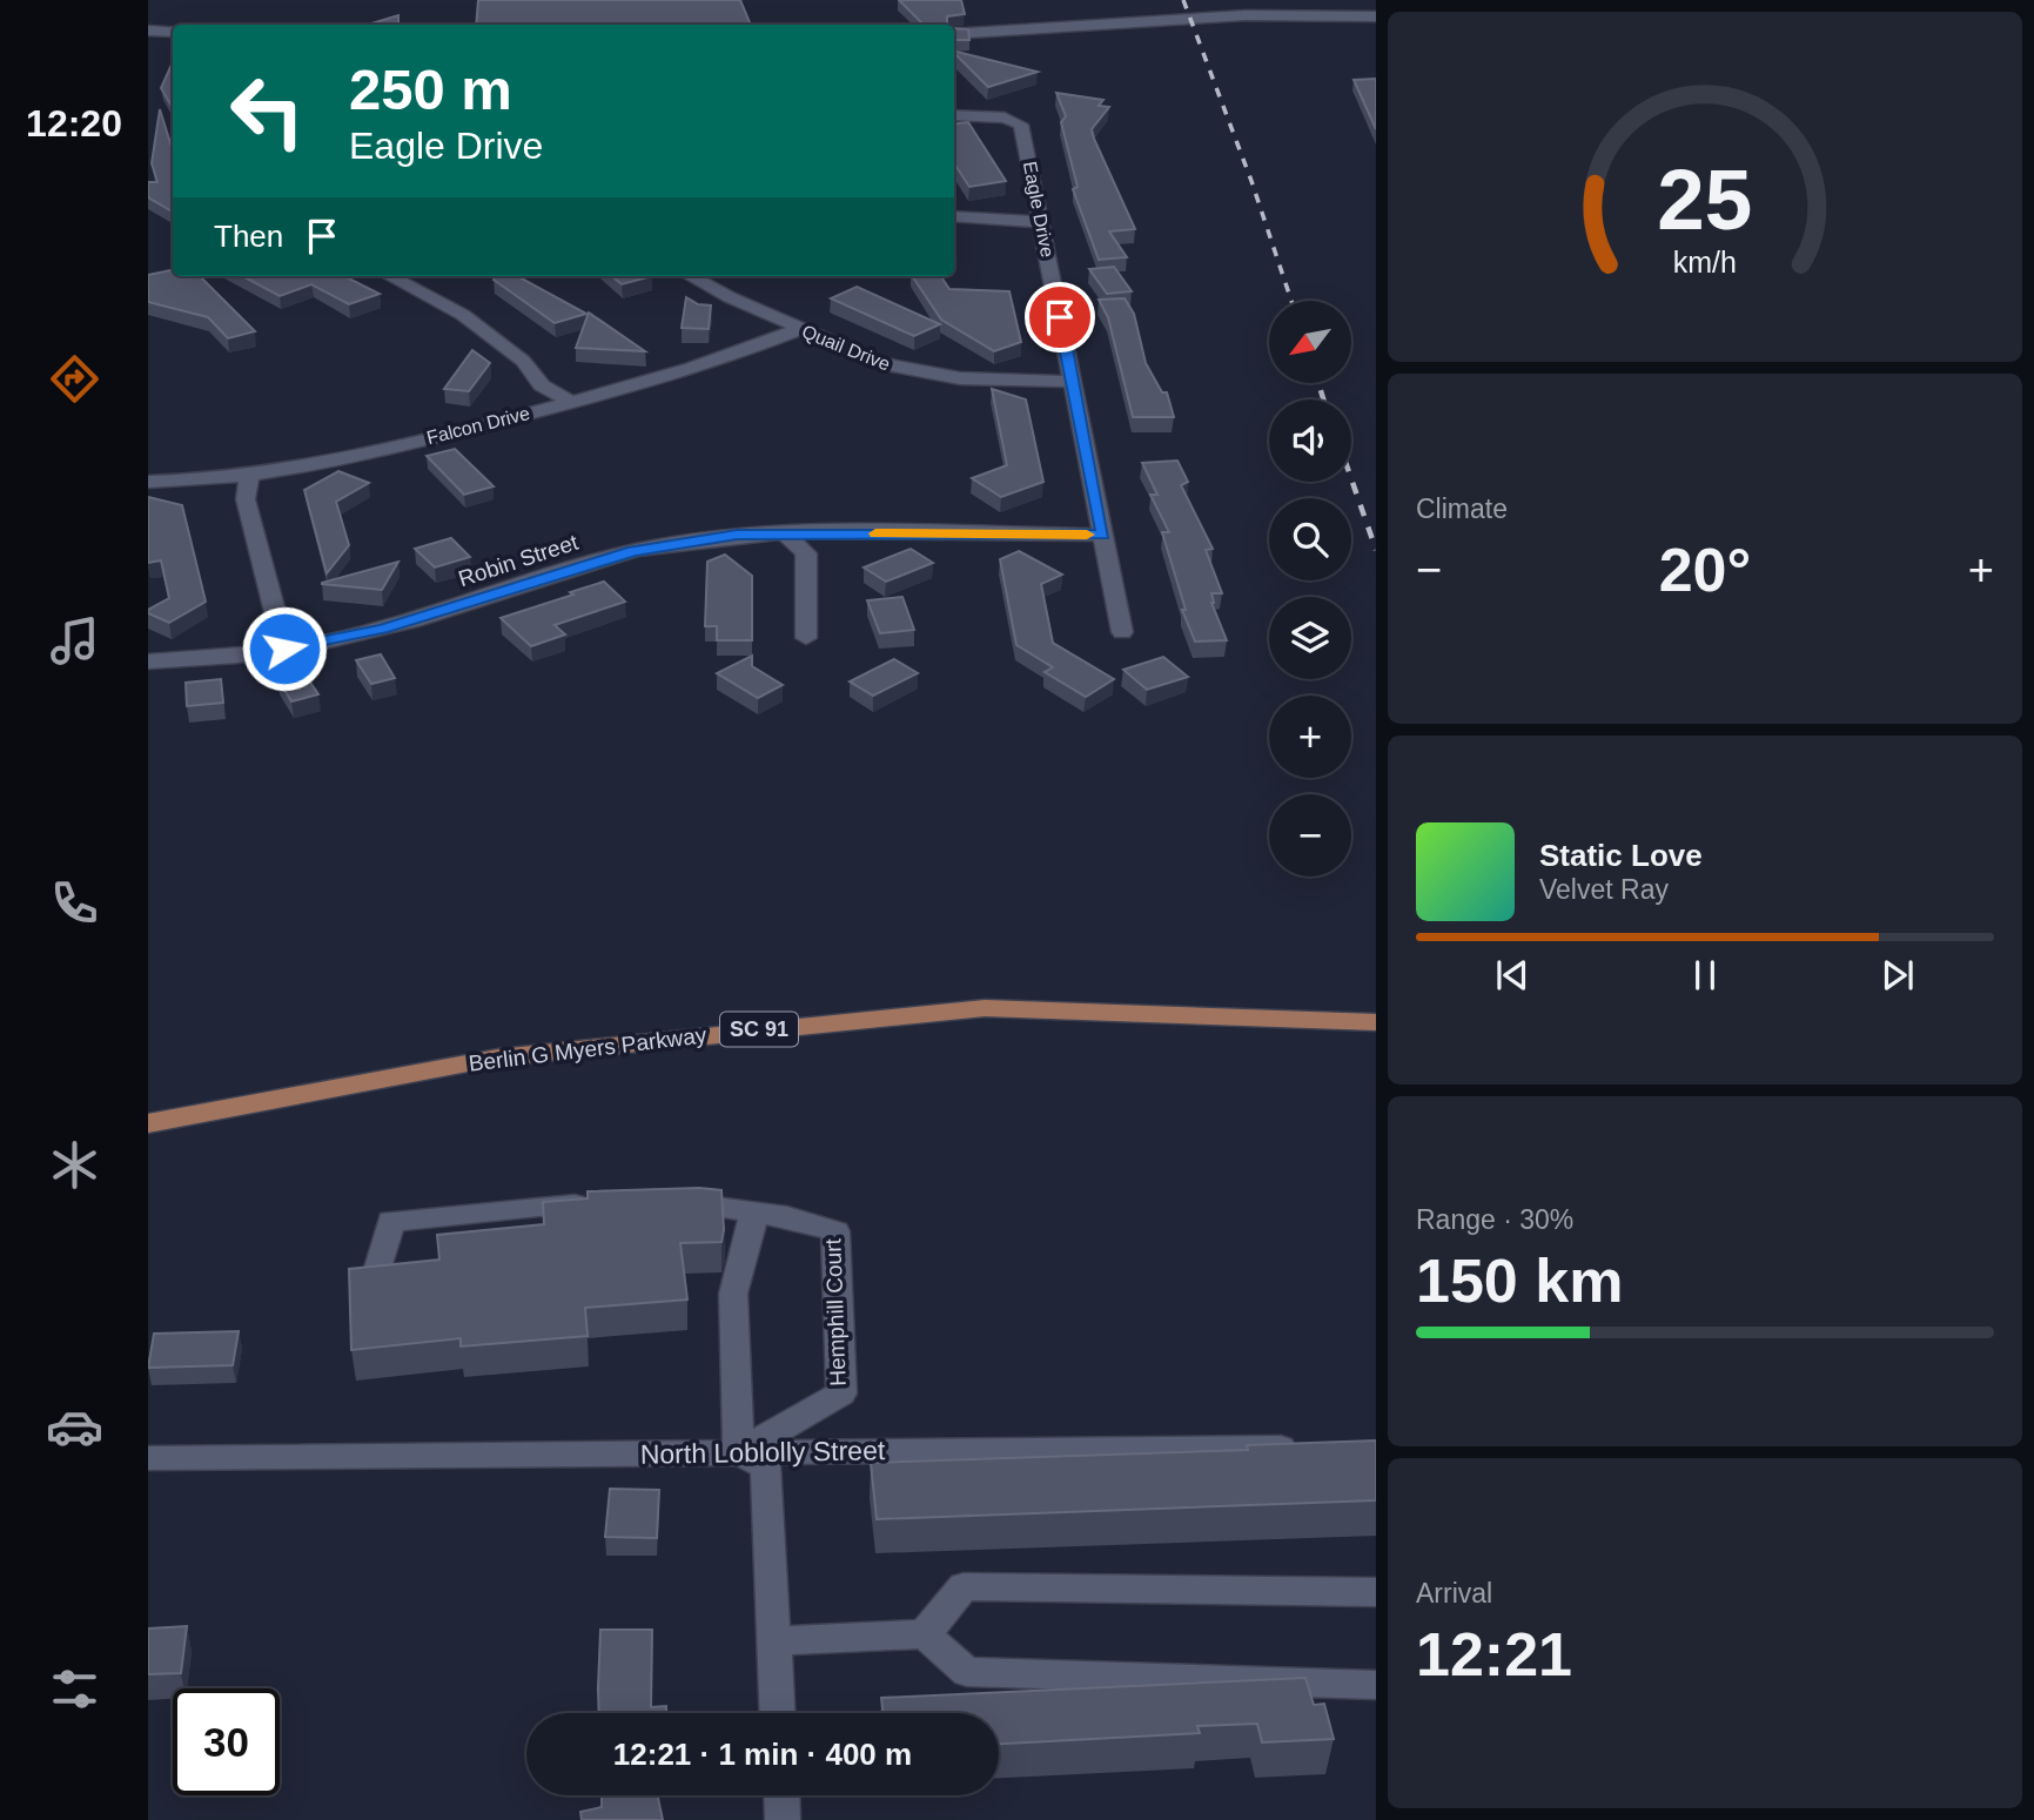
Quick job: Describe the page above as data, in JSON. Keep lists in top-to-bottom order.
{
  "streets": {
    "main road": ["SC 91", "Berlin G Myers Parkway"],
    "street": [
      "Eagle Drive",
      "Quail Drive",
      "Falcon Drive",
      "Robin Street",
      "Hemphill Court",
      "North Loblolly Street"
    ]
  },
  "crossings": [
    ["Eagle Drive", "Quail Drive"],
    ["Eagle Drive", "Robin Street"],
    ["Quail Drive", "Falcon Drive"],
    ["Hemphill Court", "North Loblolly Street"]
  ],
  "north": "bottom left",
  "page": {
    "tabs": "12:20",
    "turn": ["250 m", "Eagle Drive"],
    "then": "Then",
    "map_buttons": ["+", "−"],
    "tile": [
      "Climate",
      ["Range · 30%", "150 km"],
      ["Arrival", "12:21"]
    ],
    "heat": ["−", "20°", "+"],
    "song": ["Static Love", "Velvet Ray"],
    "limit": "30",
    "trip": "12:21 · 1 min · 400 m",
    "gauge": ["25", "km/h"]
  }
}
